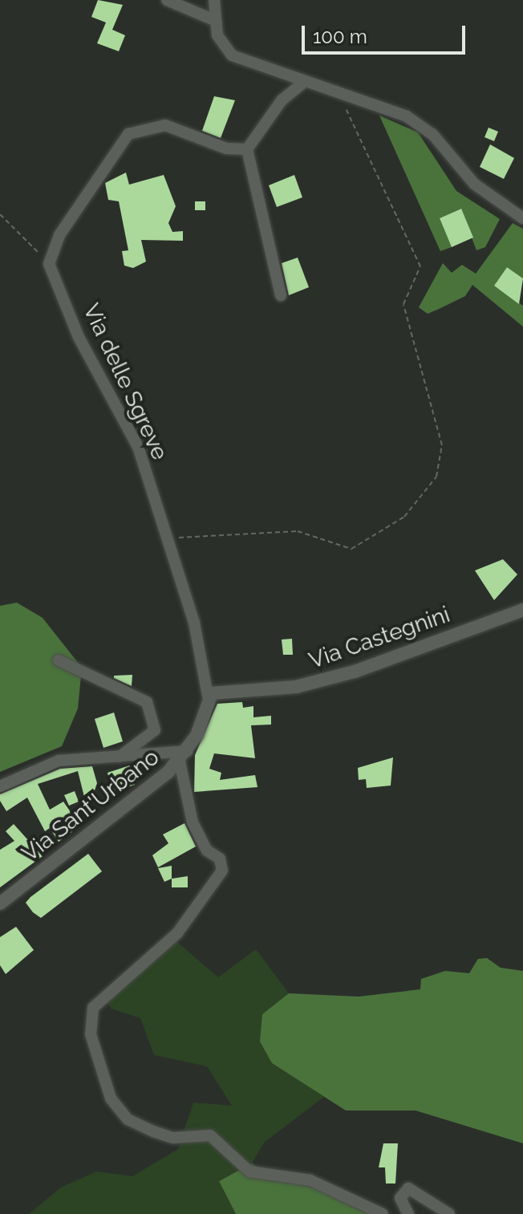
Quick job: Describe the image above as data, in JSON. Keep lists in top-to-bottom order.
{
  "streets": {
    "street": ["Via delle Sgreve", "Via Castegnini", "Via Sant'Urbano"]
  },
  "crossings": [
    ["Via delle Sgreve", "Via Castegnini"],
    ["Via delle Sgreve", "Via Sant'Urbano"],
    ["Via Castegnini", "Via Sant'Urbano"]
  ],
  "scale_bar": "100 m"
}
